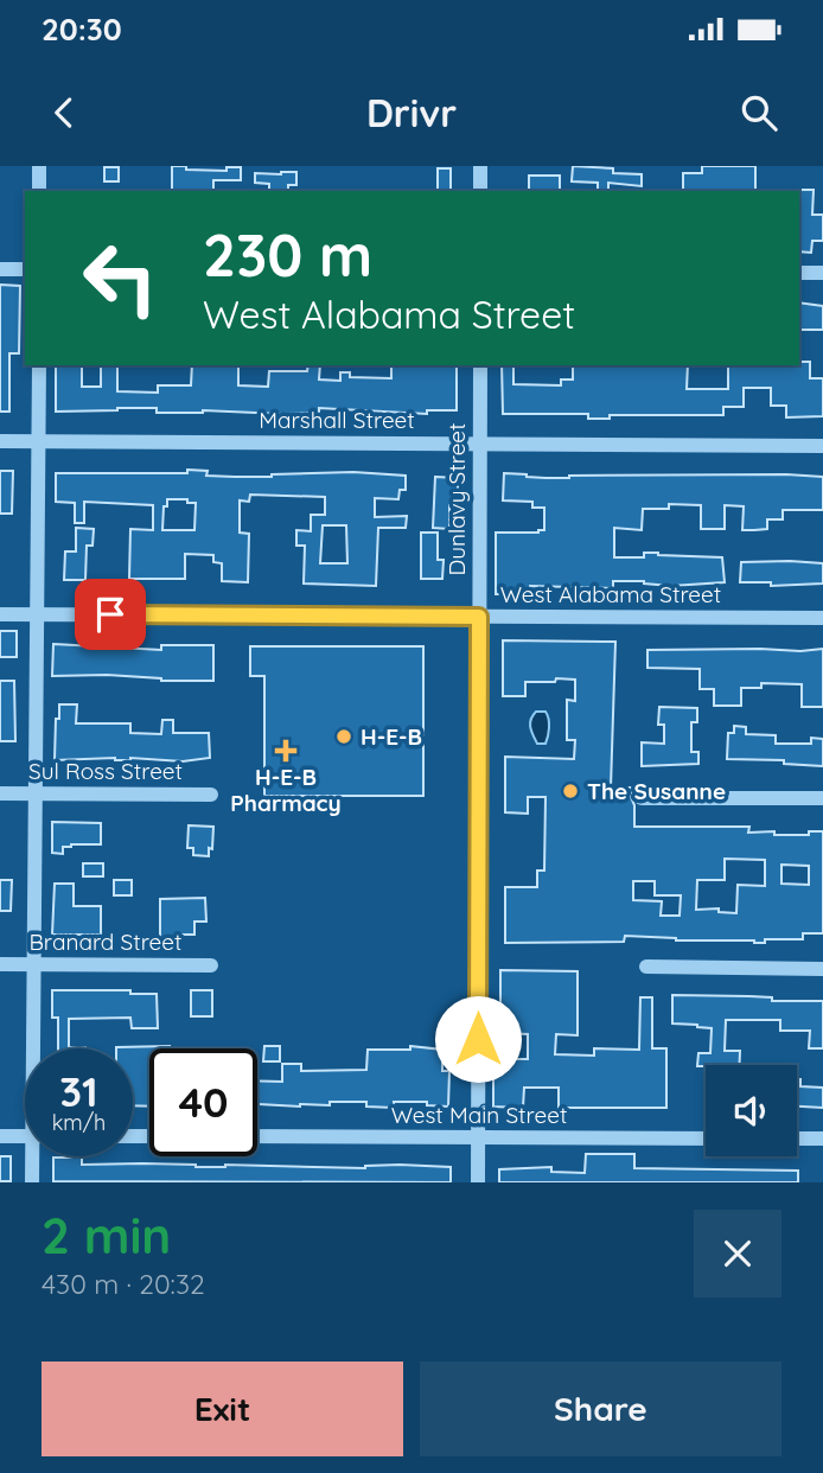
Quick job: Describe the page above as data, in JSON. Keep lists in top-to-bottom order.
{
  "streets": {
    "street": [
      "Marshall Street",
      "Dunlavy Street",
      "West Alabama Street",
      "Sul Ross Street",
      "Branard Street",
      "West Main Street"
    ]
  },
  "crossings": [
    ["Marshall Street", "Dunlavy Street"],
    ["Dunlavy Street", "West Alabama Street"],
    ["Dunlavy Street", "West Main Street"]
  ],
  "places": {
    "other": ["H-E-B", "The Susanne"],
    "health": ["H-E-B Pharmacy"]
  },
  "page": {
    "status": "20:30",
    "header": "Drivr",
    "turn": ["230 m", "West Alabama Street"],
    "speed": "31 km/h",
    "limit": "40",
    "heading": ["2 min", "430 m · 20:32"],
    "buttons": ["Exit", "Share"]
  }
}
